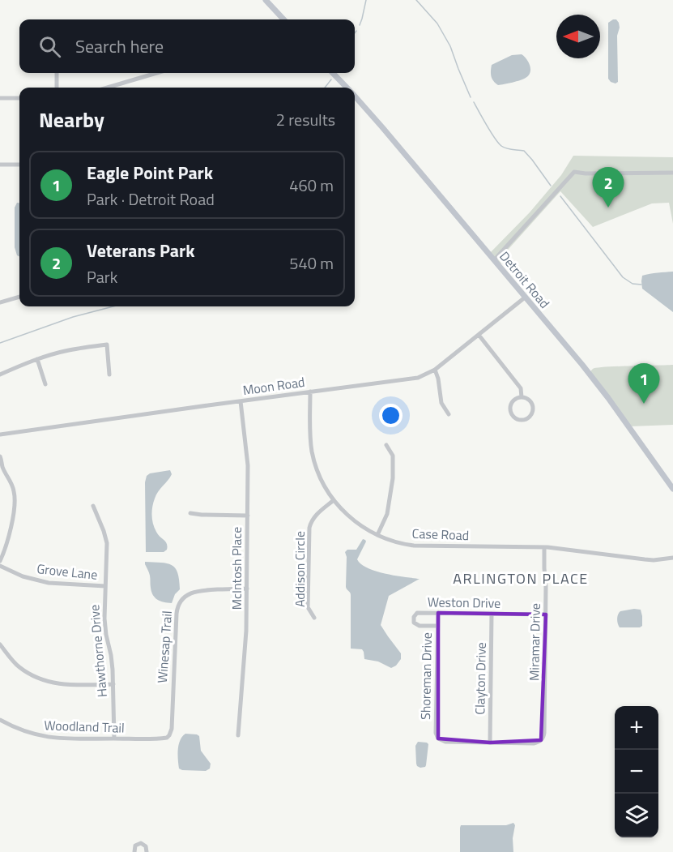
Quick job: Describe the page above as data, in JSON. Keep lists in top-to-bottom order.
{
  "streets": {
    "main road": ["Detroit Road"],
    "street": [
      "Moon Road",
      "Case Road",
      "McIntosh Place",
      "Addison Circle",
      "Grove Lane",
      "Weston Drive",
      "Miramar Drive",
      "Winesap Trail",
      "Hawthorne Drive",
      "Shoreman Drive",
      "Clayton Drive",
      "Woodland Trail"
    ]
  },
  "crossings": [
    ["Detroit Road", "Moon Road"],
    ["Moon Road", "Case Road"],
    ["Moon Road", "McIntosh Place"],
    ["Case Road", "Addison Circle"],
    ["Case Road", "Miramar Drive"],
    ["McIntosh Place", "Winesap Trail"],
    ["Grove Lane", "Hawthorne Drive"],
    ["Weston Drive", "Miramar Drive"],
    ["Weston Drive", "Shoreman Drive"],
    ["Weston Drive", "Clayton Drive"],
    ["Miramar Drive", "Shoreman Drive"],
    ["Miramar Drive", "Clayton Drive"],
    ["Winesap Trail", "Woodland Trail"],
    ["Hawthorne Drive", "Woodland Trail"],
    ["Shoreman Drive", "Clayton Drive"]
  ],
  "districts": ["ARLINGTON PLACE"],
  "north": "left",
  "page": {
    "search": "Search here",
    "heading": ["Nearby", "2 results"],
    "list": [
      {
        "mark": "1",
        "name": "Eagle Point Park",
        "note": "Park · Detroit Road",
        "value": "460 m"
      },
      {
        "mark": "2",
        "name": "Veterans Park",
        "note": "Park",
        "value": "540 m"
      }
    ],
    "pins": ["2", "1"],
    "map_buttons": ["+", "−"]
  }
}
